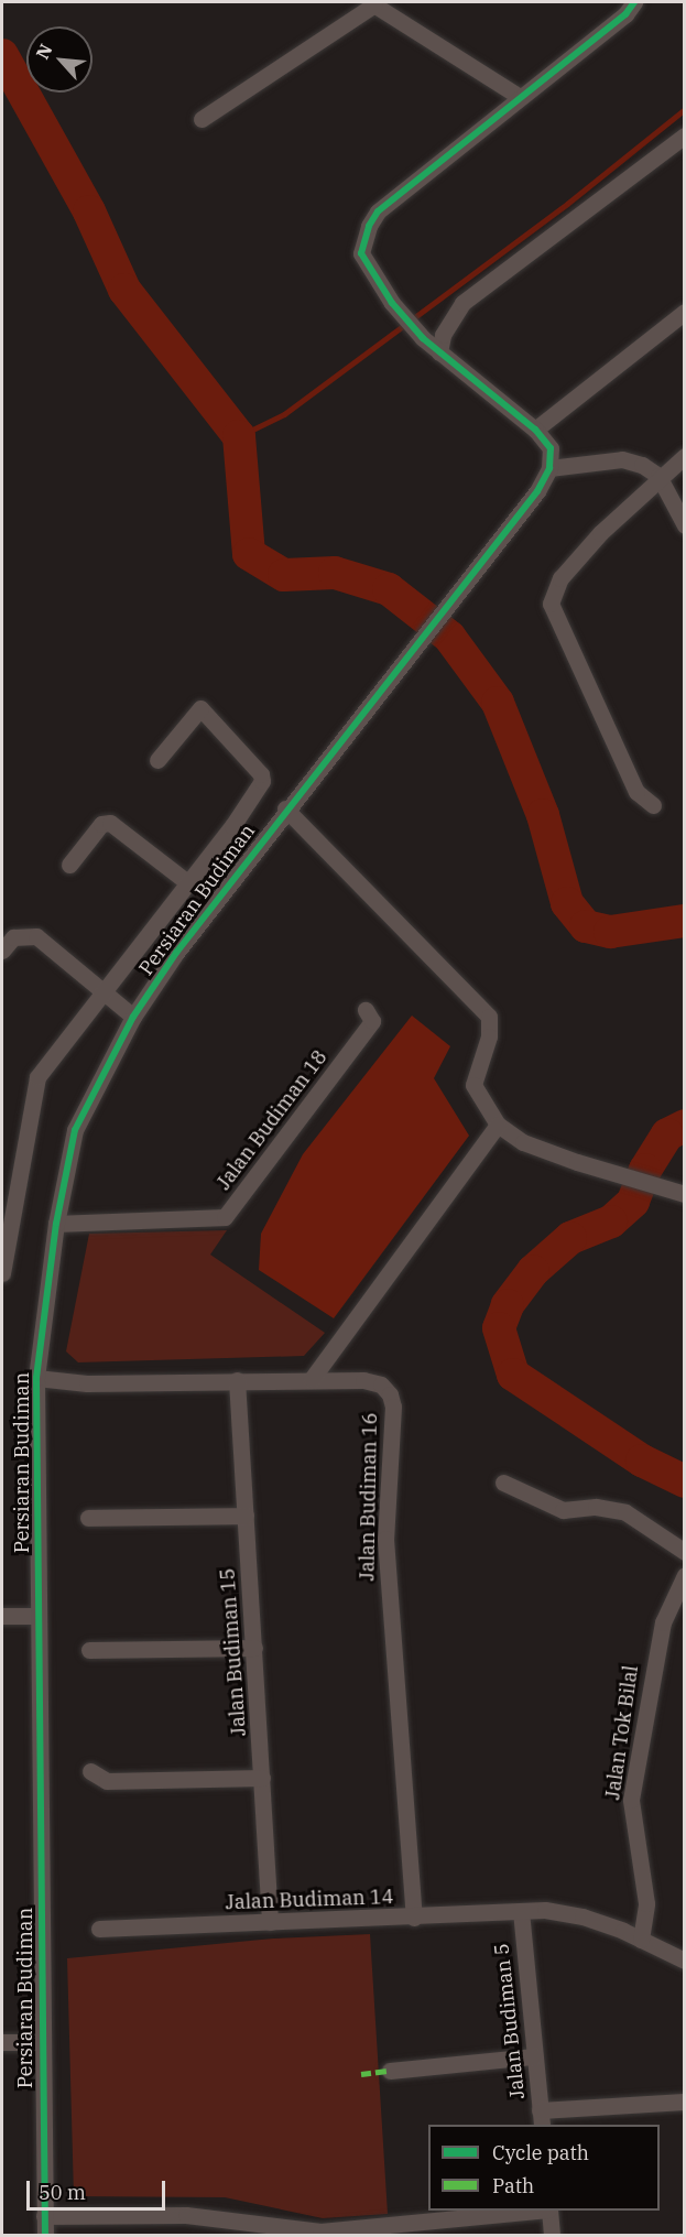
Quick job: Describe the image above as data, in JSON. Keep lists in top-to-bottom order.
{
  "streets": {
    "street": [
      "Persiaran Budiman",
      "Jalan Budiman 18",
      "Jalan Budiman 16",
      "Jalan Budiman 15",
      "Jalan Tok Bilal",
      "Jalan Budiman 14",
      "Jalan Budiman 5"
    ]
  },
  "crossings": [
    ["Persiaran Budiman", "Jalan Budiman 18"],
    ["Persiaran Budiman", "Jalan Budiman 16"],
    ["Jalan Budiman 16", "Jalan Budiman 15"],
    ["Jalan Budiman 16", "Jalan Budiman 14"],
    ["Jalan Budiman 15", "Jalan Budiman 14"],
    ["Jalan Tok Bilal", "Jalan Budiman 14"],
    ["Jalan Budiman 14", "Jalan Budiman 5"]
  ],
  "legend": ["Cycle path", "Path"],
  "scale_bar": "50 m",
  "north": "top left"
}
